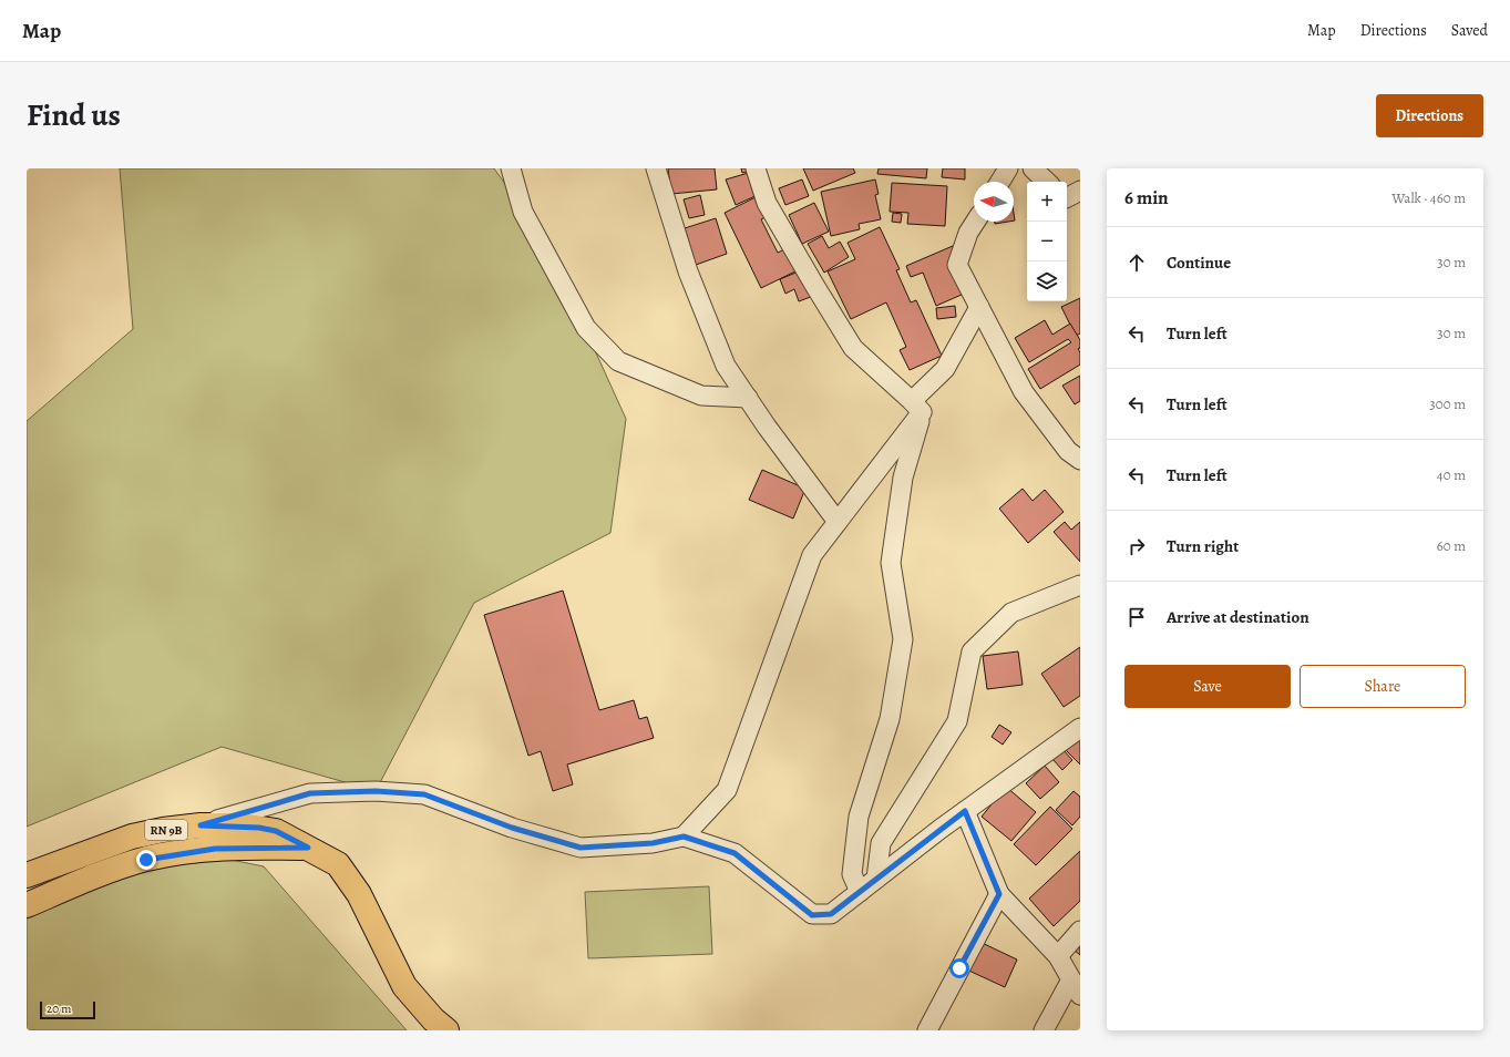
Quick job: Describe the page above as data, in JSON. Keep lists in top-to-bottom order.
{
  "streets": {
    "main road": ["RN 9B"]
  },
  "scale_bar": "20 m",
  "north": "left",
  "page": {
    "header": "Map",
    "nav": ["Map", "Directions", "Saved"],
    "title": "Find us",
    "buttons": [
      "Directions",
      ["Save", "Share"]
    ],
    "heading": ["6 min", "Walk · 460 m"],
    "map_buttons": ["+", "−"],
    "list": [
      ["Continue", "30 m"],
      ["Turn left", "30 m"],
      ["Turn left", "300 m"],
      ["Turn left", "40 m"],
      ["Turn right", "60 m"],
      "Arrive at destination"
    ],
    "scale": "20 m"
  }
}
